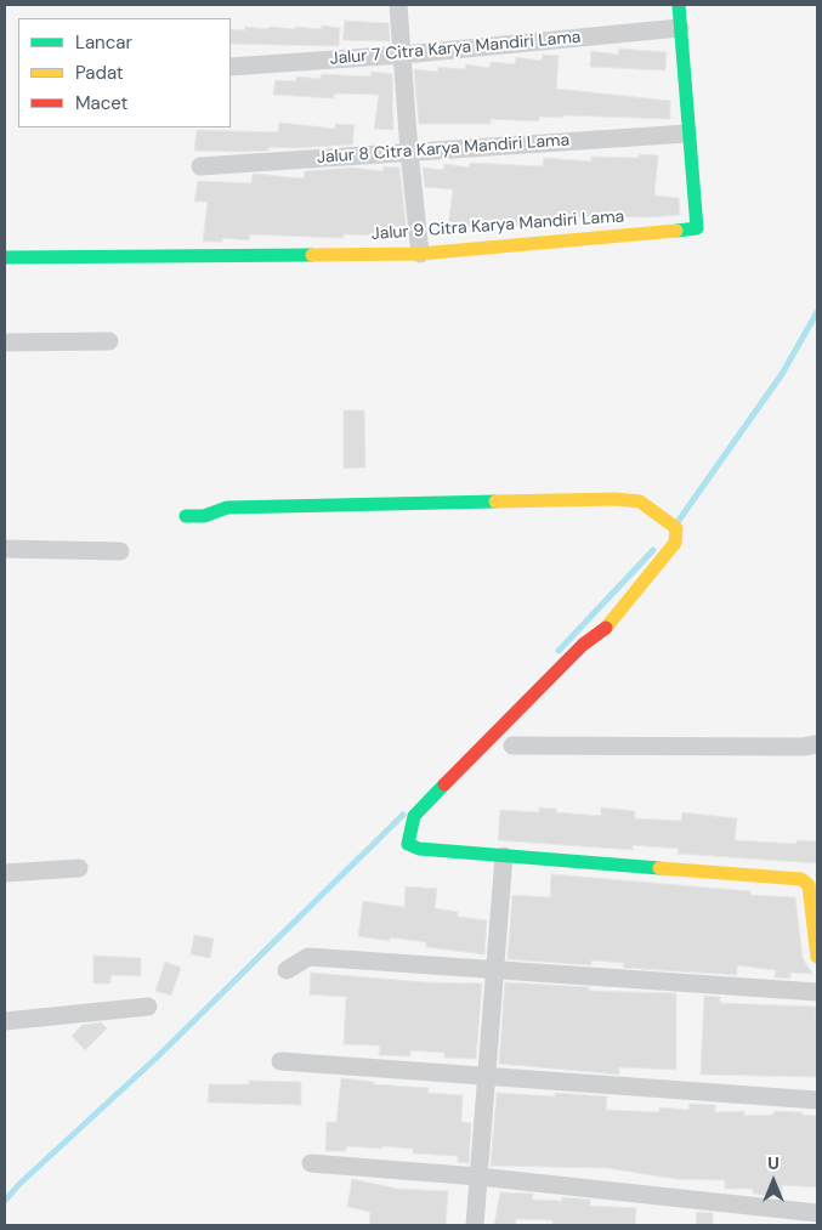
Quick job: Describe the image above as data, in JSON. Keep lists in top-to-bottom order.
{
  "streets": {
    "street": ["Jalur 7 Citra Karya Mandiri Lama", "Jalur 8 Citra Karya Mandiri Lama", "Jalur 9 Citra Karya Mandiri Lama"]
  },
  "crossings": [
    ["Jalur 8 Citra Karya Mandiri Lama", "Jalur 9 Citra Karya Mandiri Lama"]
  ],
  "legend": ["Lancar", "Padat", "Macet"],
  "north": "top"
}
